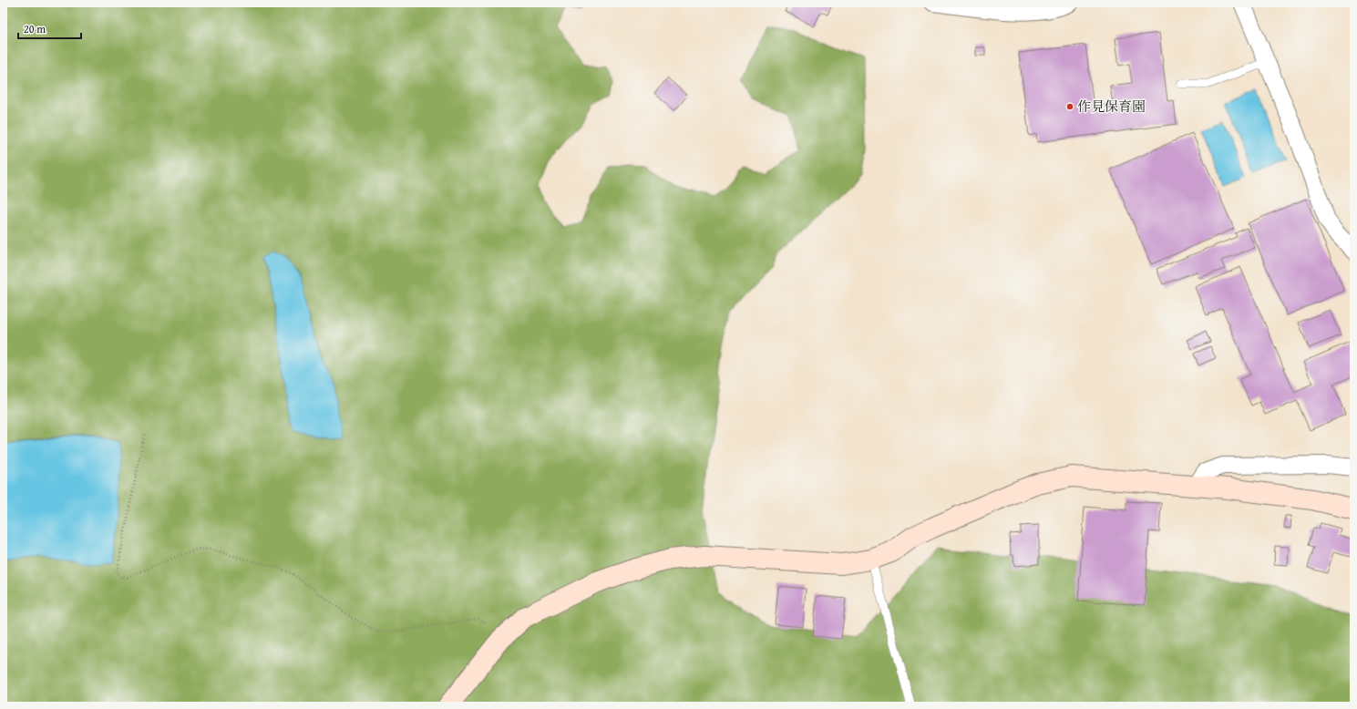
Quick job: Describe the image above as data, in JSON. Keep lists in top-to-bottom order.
{
  "places": ["作見保育園"],
  "scale_bar": "20 m"
}
